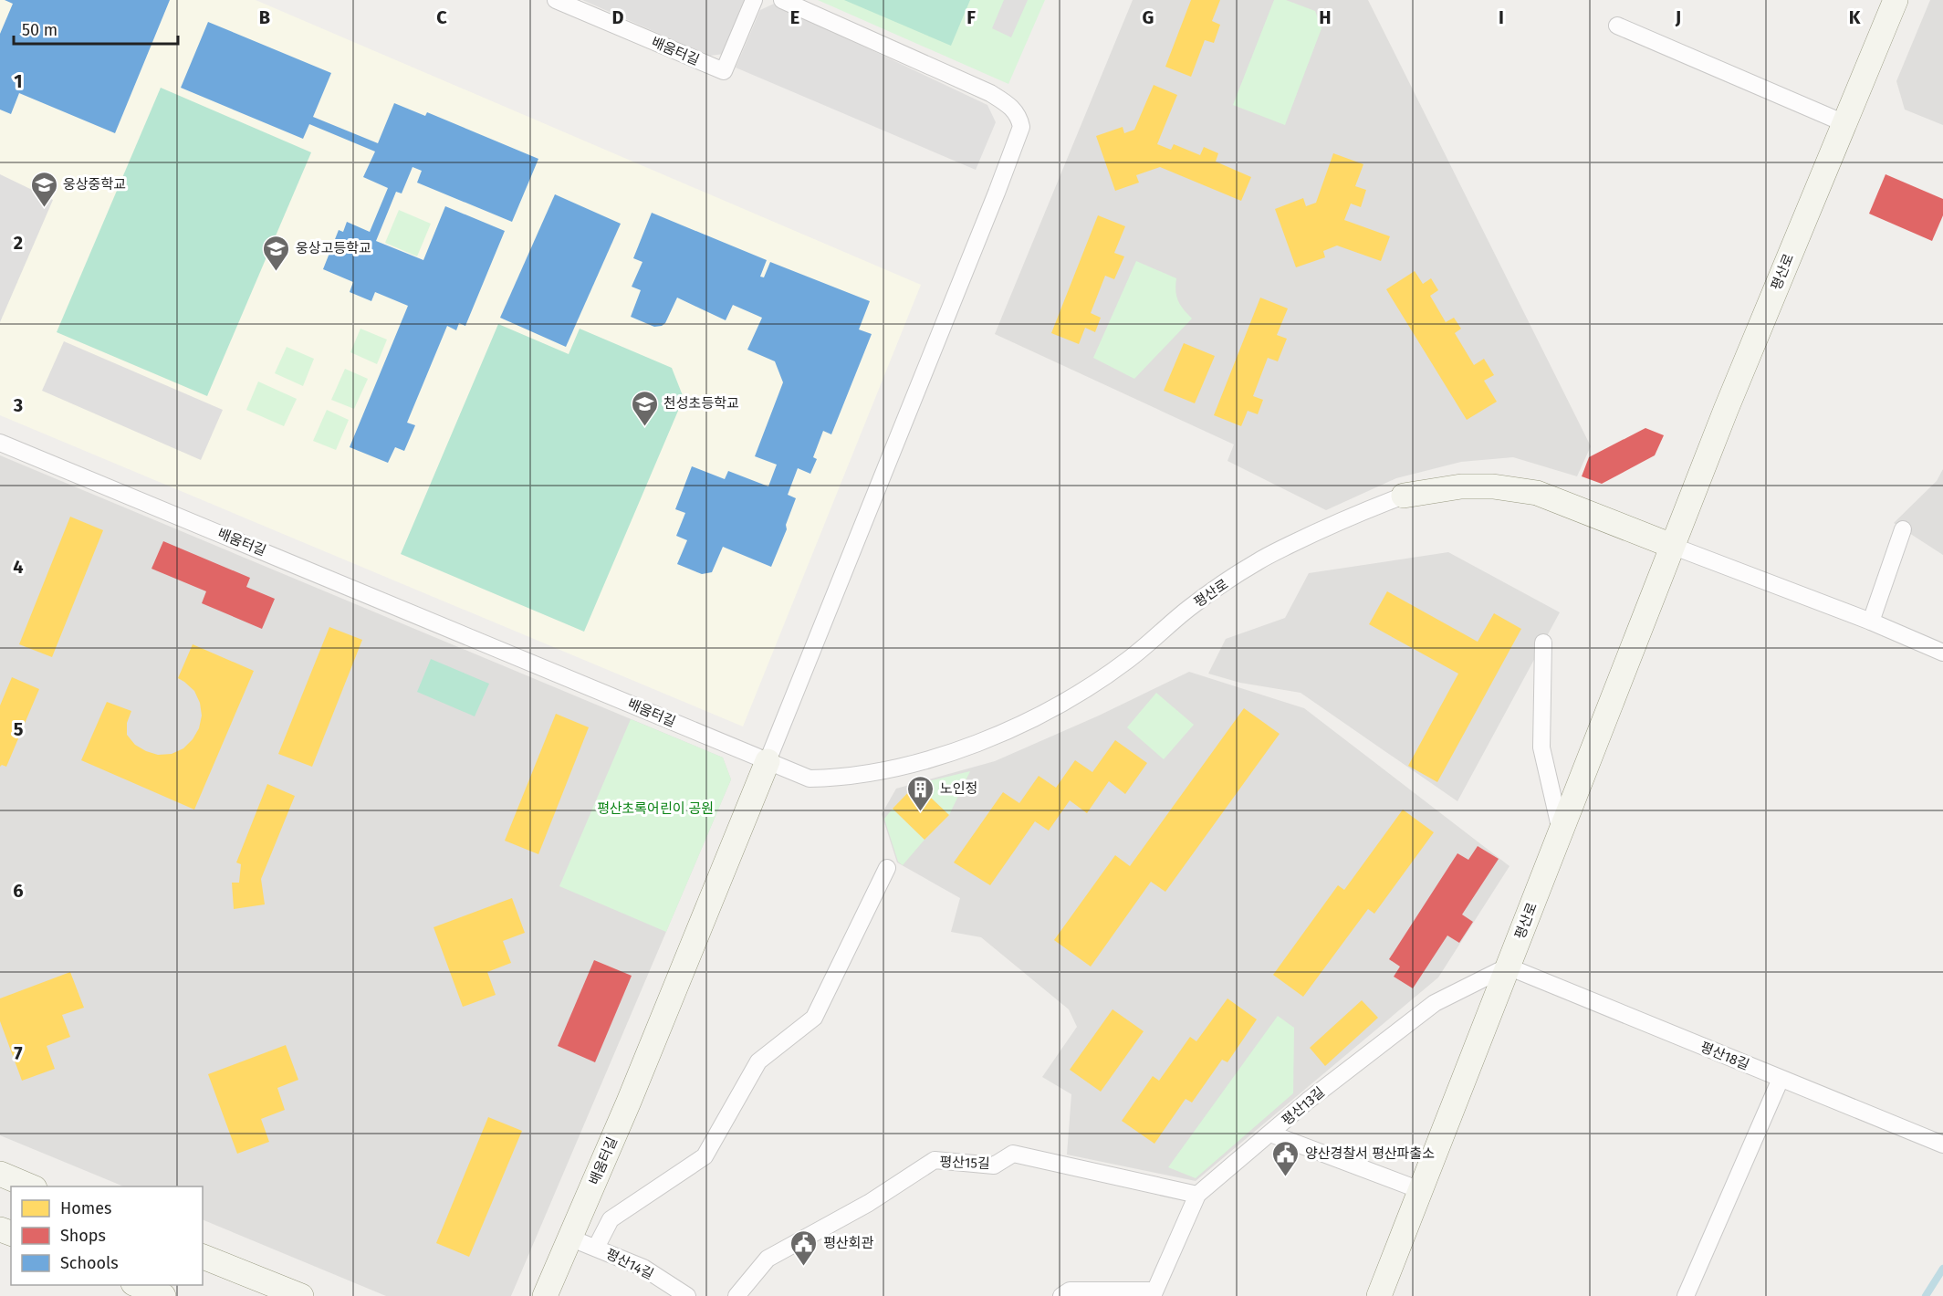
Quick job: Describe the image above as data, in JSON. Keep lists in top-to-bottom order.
{
  "streets": {
    "street": [
      "배움터길",
      "평산로",
      "평산18길",
      "평산13길",
      "평산15길",
      "평산14길"
    ]
  },
  "crossings": [
    ["배움터길", "평산로"],
    ["배움터길", "평산14길"],
    ["평산로", "평산18길"],
    ["평산로", "평산13길"],
    ["평산18길", "평산13길"],
    ["평산13길", "평산15길"]
  ],
  "parks": ["평산초록어린이 공원"],
  "places": {
    "school or university": ["웅상중학교", "웅상고등학교", "천성초등학교"],
    "building": ["노인정"],
    "public building": ["양산경찰서 평산파출소", "평산회관"]
  },
  "legend": ["Homes", "Shops", "Schools"],
  "scale_bar": "50 m",
  "grid": {
    "columns": [
      "B",
      "C",
      "D",
      "E",
      "F",
      "G",
      "H",
      "I",
      "J",
      "K"
    ],
    "rows": [
      "1",
      "2",
      "3",
      "4",
      "5",
      "6",
      "7"
    ]
  }
}
